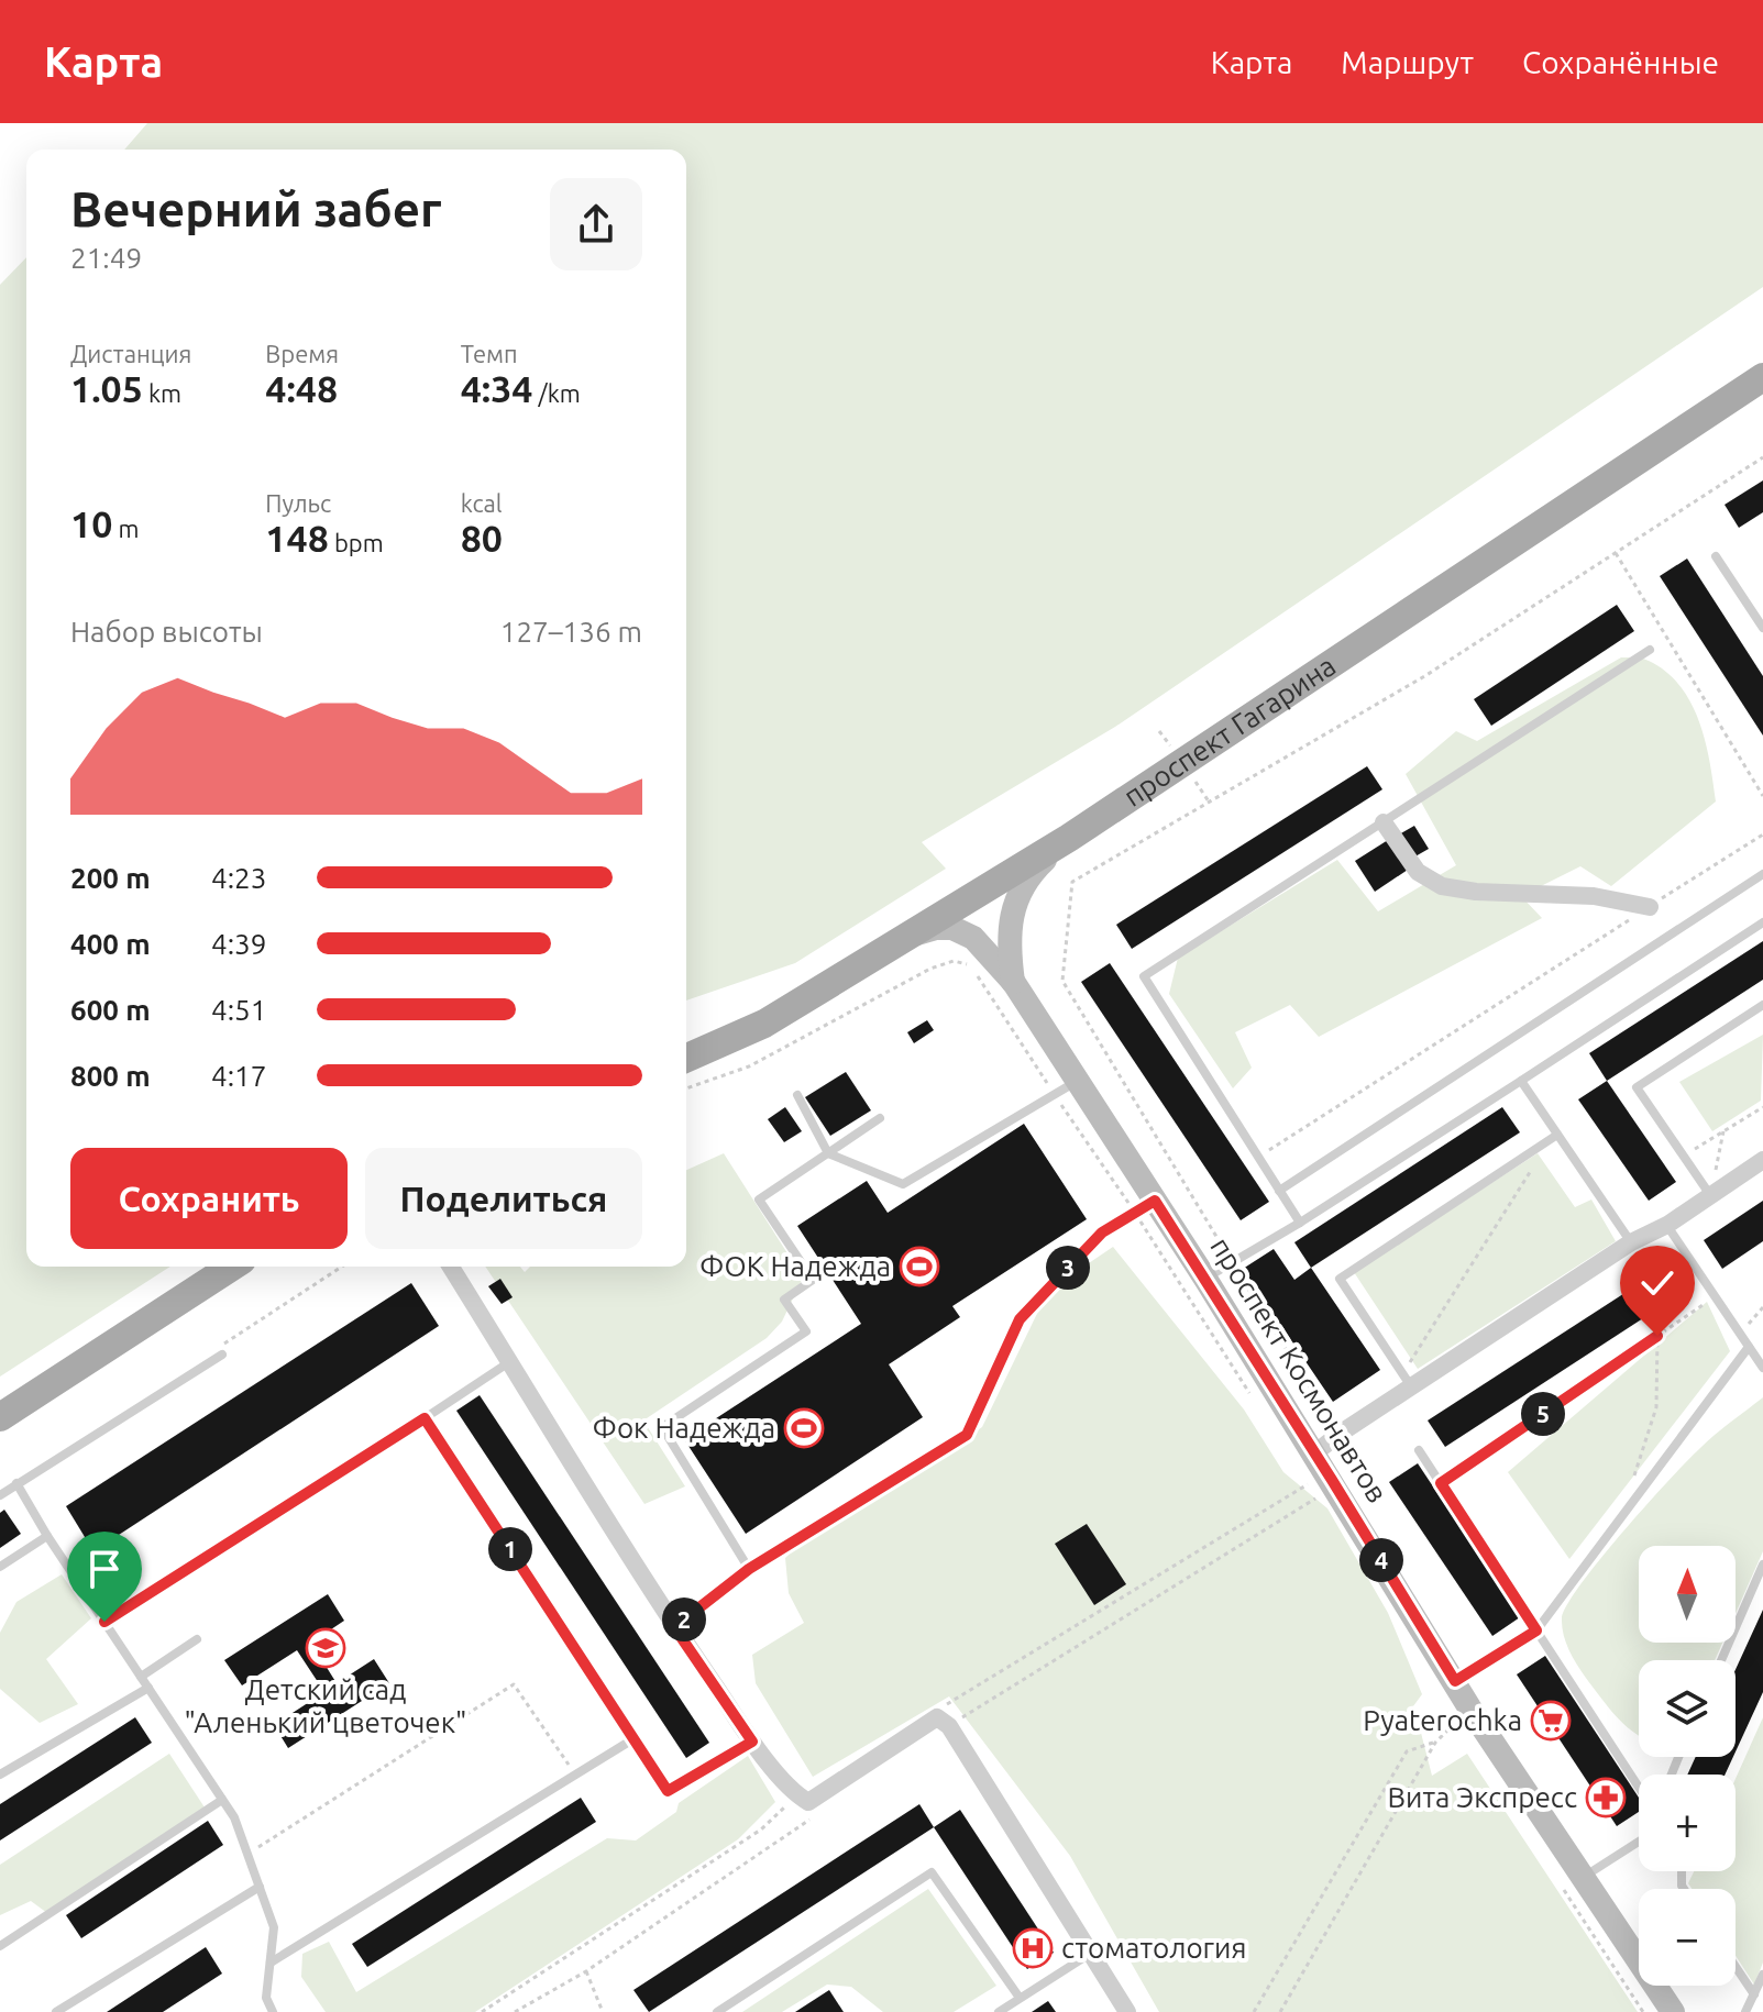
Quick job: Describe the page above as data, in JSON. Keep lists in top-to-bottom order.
{
  "streets": {
    "main road": ["проспект Гагарина", "проспект Космонавтов"]
  },
  "crossings": [
    ["проспект Гагарина", "проспект Космонавтов"]
  ],
  "places": {
    "sports": ["ФОК Надежда", "Фок Надежда"],
    "school or university": ["Детский сад \"Аленький цветочек\""],
    "supermarket": ["Pyaterochka"],
    "pharmacy": ["Вита Экспресс"],
    "hospital": ["стоматология"]
  },
  "north": "top",
  "page": {
    "header": "Карта",
    "nav": ["Карта", "Маршрут", "Сохранённые"],
    "heading": ["Вечерний забег", "21:49"],
    "stats": [
      ["Дистанция", "1.05 km"],
      ["Время", "4:48"],
      ["Темп", "4:34 /km"],
      ["10 m"],
      ["Пульс", "148 bpm"],
      ["kcal", "80"]
    ],
    "chart": ["Набор высоты", "127–136 m"],
    "list": [
      {
        "name": "200 m",
        "note": "4:23"
      },
      {
        "name": "400 m",
        "note": "4:39"
      },
      {
        "name": "600 m",
        "note": "4:51"
      },
      {
        "name": "800 m",
        "note": "4:17"
      }
    ],
    "buttons": ["Сохранить", "Поделиться"],
    "pins": [
      "3",
      "5",
      "1",
      "4",
      "2"
    ],
    "map_buttons": ["+", "−"]
  }
}
